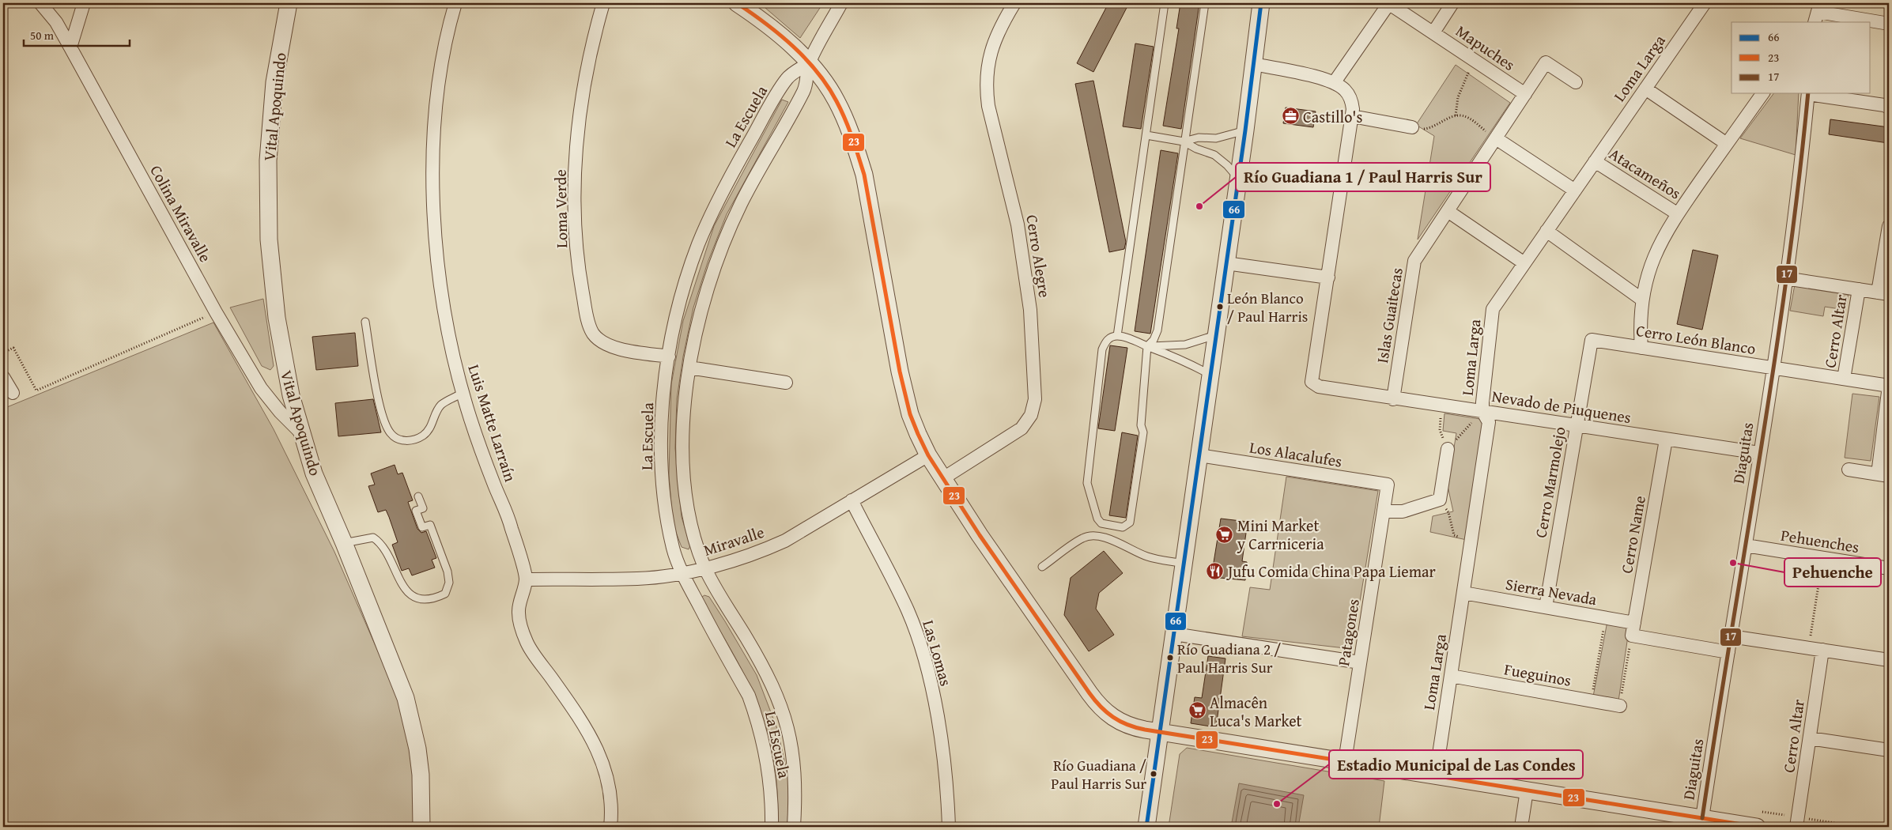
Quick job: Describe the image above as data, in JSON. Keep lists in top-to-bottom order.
{
  "streets": {
    "street": [
      "Mapuches",
      "Loma Larga",
      "Vital Apoquindo",
      "La Escuela",
      "Atacameños",
      "Loma Verde",
      "Colina Miravalle",
      "Cerro Alegre",
      "Islas Guaitecas",
      "Cerro Altar",
      "Cerro León Blanco",
      "Nevado de Piuquenes",
      "Luis Matte Larraín",
      "Diaguitas",
      "Los Alacalufes",
      "Cerro Marmolejo",
      "Cerro Name",
      "Miravalle",
      "Pehuenches",
      "Sierra Nevada",
      "Patagones",
      "Las Lomas",
      "Fueguinos"
    ]
  },
  "crossings": [
    ["Mapuches", "Islas Guaitecas"],
    ["Loma Larga", "Atacameños"],
    ["Loma Larga", "Cerro León Blanco"],
    ["Loma Larga", "Nevado de Piuquenes"],
    ["Loma Larga", "Sierra Nevada"],
    ["Loma Larga", "Fueguinos"],
    ["Vital Apoquindo", "Colina Miravalle"],
    ["La Escuela", "Loma Verde"],
    ["La Escuela", "Miravalle"],
    ["Islas Guaitecas", "Nevado de Piuquenes"],
    ["Cerro Altar", "Cerro León Blanco"],
    ["Cerro León Blanco", "Diaguitas"],
    ["Cerro León Blanco", "Cerro Marmolejo"],
    ["Nevado de Piuquenes", "Diaguitas"],
    ["Nevado de Piuquenes", "Cerro Marmolejo"],
    ["Nevado de Piuquenes", "Cerro Name"],
    ["Luis Matte Larraín", "Miravalle"],
    ["Diaguitas", "Pehuenches"],
    ["Diaguitas", "Sierra Nevada"],
    ["Los Alacalufes", "Patagones"],
    ["Cerro Marmolejo", "Sierra Nevada"],
    ["Cerro Name", "Sierra Nevada"],
    ["Miravalle", "Las Lomas"]
  ],
  "places": {
    "office": ["Castillo's"],
    "other": [
      "Río Guadiana 1 / Paul Harris Sur",
      "León Blanco / Paul Harris",
      "Pehuenche",
      "Río Guadiana 2 / Paul Harris Sur",
      "Río Guadiana / Paul Harris Sur",
      "Estadio Municipal de Las Condes"
    ],
    "supermarket": ["Mini Market y Carrniceria", "Almacên Luca's Market"],
    "restaurant": ["Jufu Comida China Papa Liemar"]
  },
  "lines": ["transit line 66", "transit line 23", "transit line 17"],
  "legend": ["66", "23", "17"],
  "scale_bar": "50 m"
}
